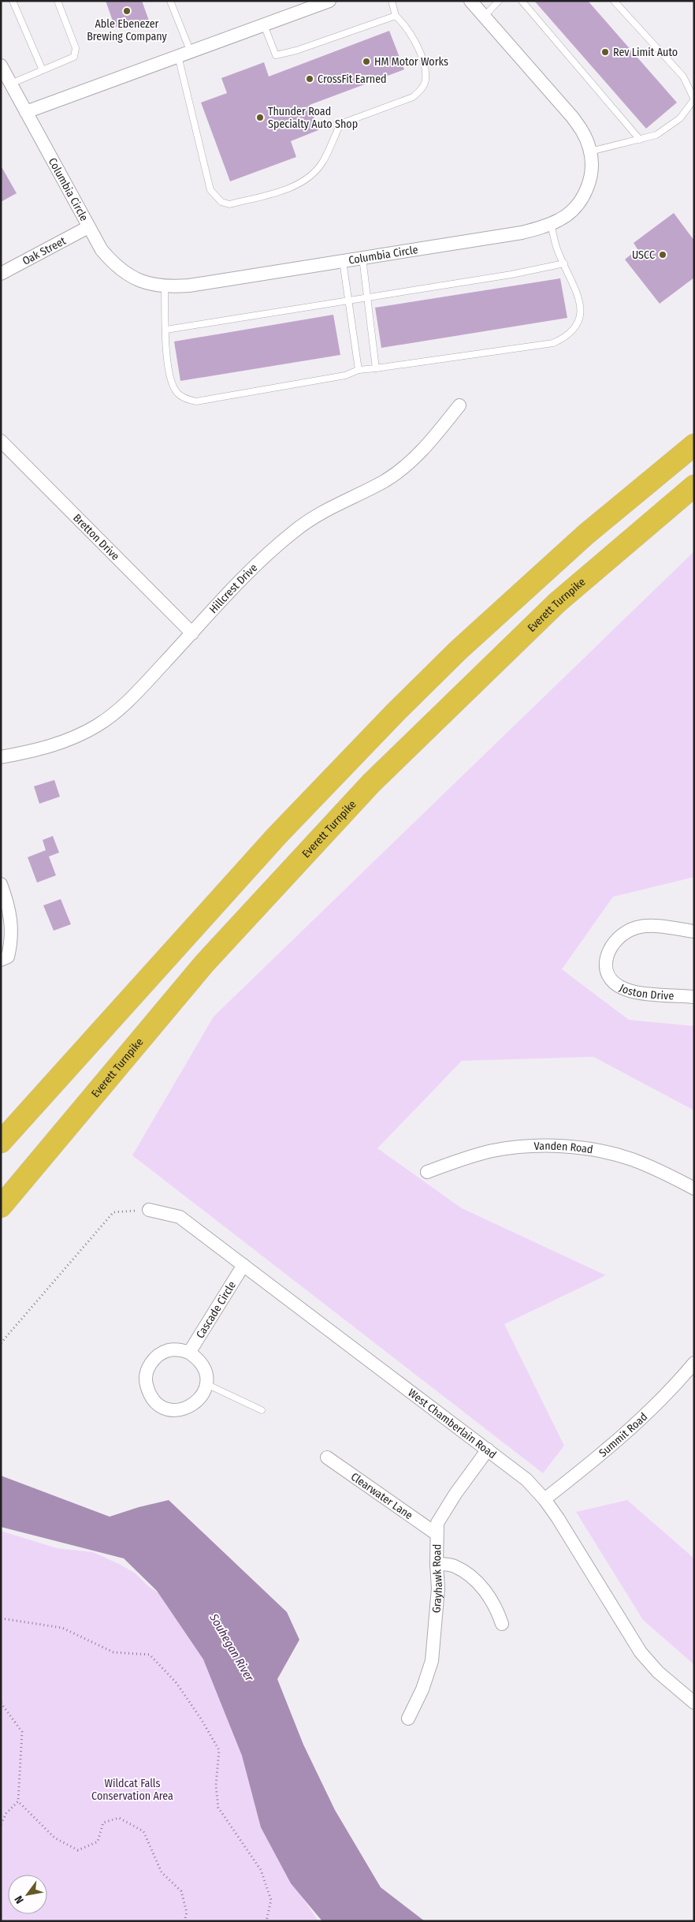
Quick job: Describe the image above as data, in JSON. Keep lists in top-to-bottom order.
{
  "streets": {
    "highway": ["Everett Turnpike"],
    "street": [
      "Columbia Circle",
      "Oak Street",
      "Bretton Drive",
      "Hillcrest Drive",
      "Joston Drive",
      "Vanden Road",
      "Cascade Circle",
      "West Chamberlain Road",
      "Summit Road",
      "Clearwater Lane",
      "Grayhawk Road"
    ]
  },
  "crossings": [
    ["Columbia Circle", "Oak Street"],
    ["Bretton Drive", "Hillcrest Drive"],
    ["Cascade Circle", "West Chamberlain Road"],
    ["West Chamberlain Road", "Summit Road"],
    ["West Chamberlain Road", "Grayhawk Road"],
    ["Clearwater Lane", "Grayhawk Road"]
  ],
  "water": ["Souhegan River"],
  "parks": ["Wildcat Falls Conservation Area"],
  "places": [
    "Able Ebenezer Brewing Company",
    "Rev Limit Auto",
    "HM Motor Works",
    "CrossFit Earned",
    "Thunder Road Specialty Auto Shop",
    "USCC"
  ],
  "north": "bottom left"
}
